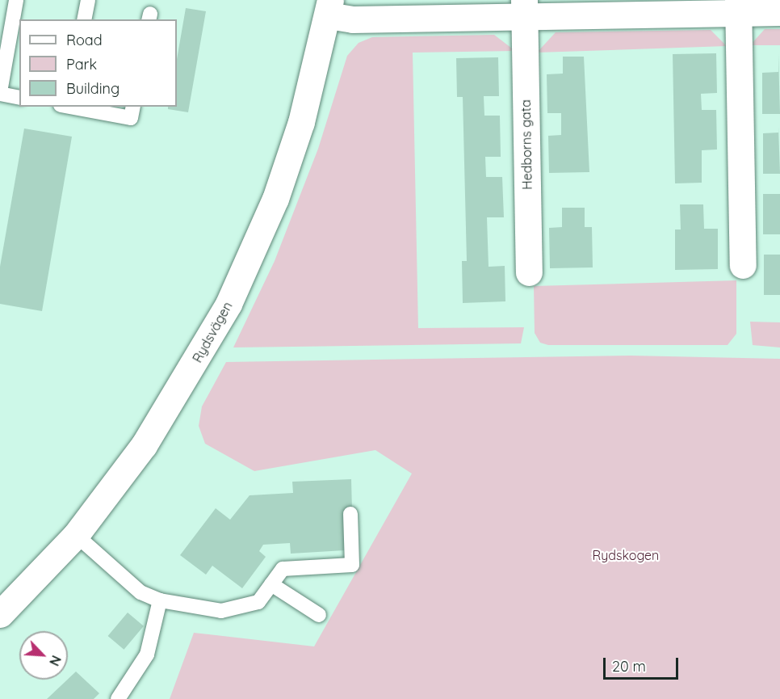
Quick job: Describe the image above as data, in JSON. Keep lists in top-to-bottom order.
{
  "streets": {
    "street": ["Hedborns gata", "Rydsvägen"]
  },
  "parks": ["Rydskogen"],
  "legend": ["Road", "Park", "Building"],
  "scale_bar": "20 m",
  "north": "bottom right"
}
